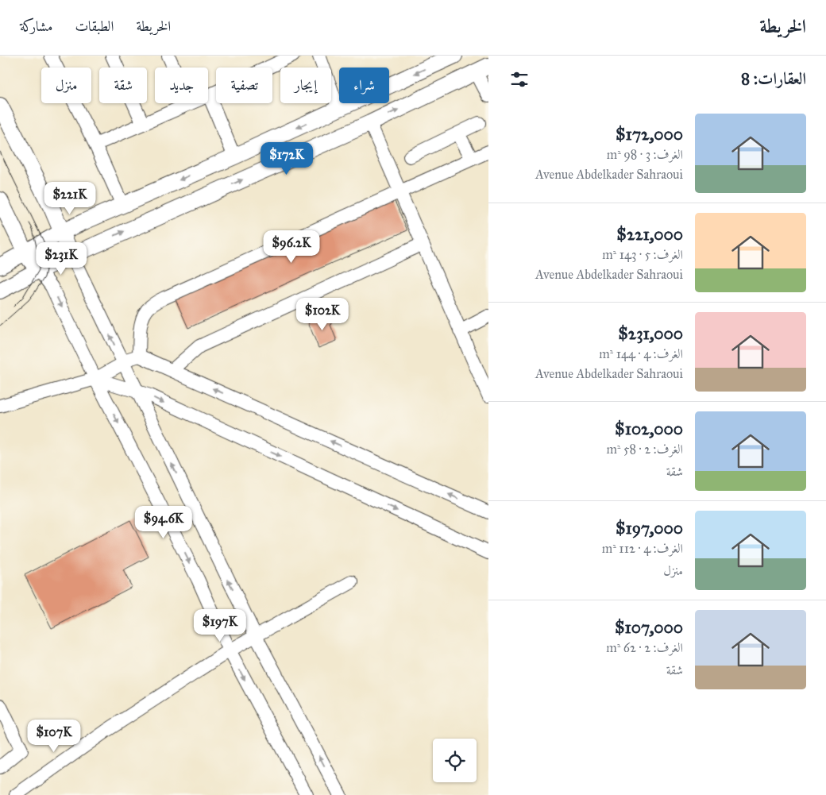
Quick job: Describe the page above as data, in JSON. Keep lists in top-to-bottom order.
{
  "page": {
    "header": "الخريطة",
    "nav": ["الخريطة", "الطبقات", "مشاركة"],
    "heading": "العقارات: 8",
    "chip": [
      "شراء",
      "إيجار",
      "تصفية",
      "جديد",
      "شقة",
      "منزل"
    ],
    "list": [
      {
        "name": "$172,000",
        "note": "الغرف: 3 · 98 m² · Avenue Abdelkader Sahraoui"
      },
      {
        "name": "$221,000",
        "note": "الغرف: 5 · 143 m² · Avenue Abdelkader Sahraoui"
      },
      {
        "name": "$231,000",
        "note": "الغرف: 4 · 144 m² · Avenue Abdelkader Sahraoui"
      },
      {
        "name": "$102,000",
        "note": "الغرف: 2 · 58 m² · شقة"
      },
      {
        "name": "$197,000",
        "note": "الغرف: 4 · 112 m² · منزل"
      },
      {
        "name": "$107,000",
        "note": "الغرف: 2 · 62 m² · شقة"
      }
    ],
    "price": [
      "$172K",
      "$221K",
      "$96.2K",
      "$231K",
      "$102K",
      "$94.6K",
      "$197K",
      "$107K"
    ]
  }
}
